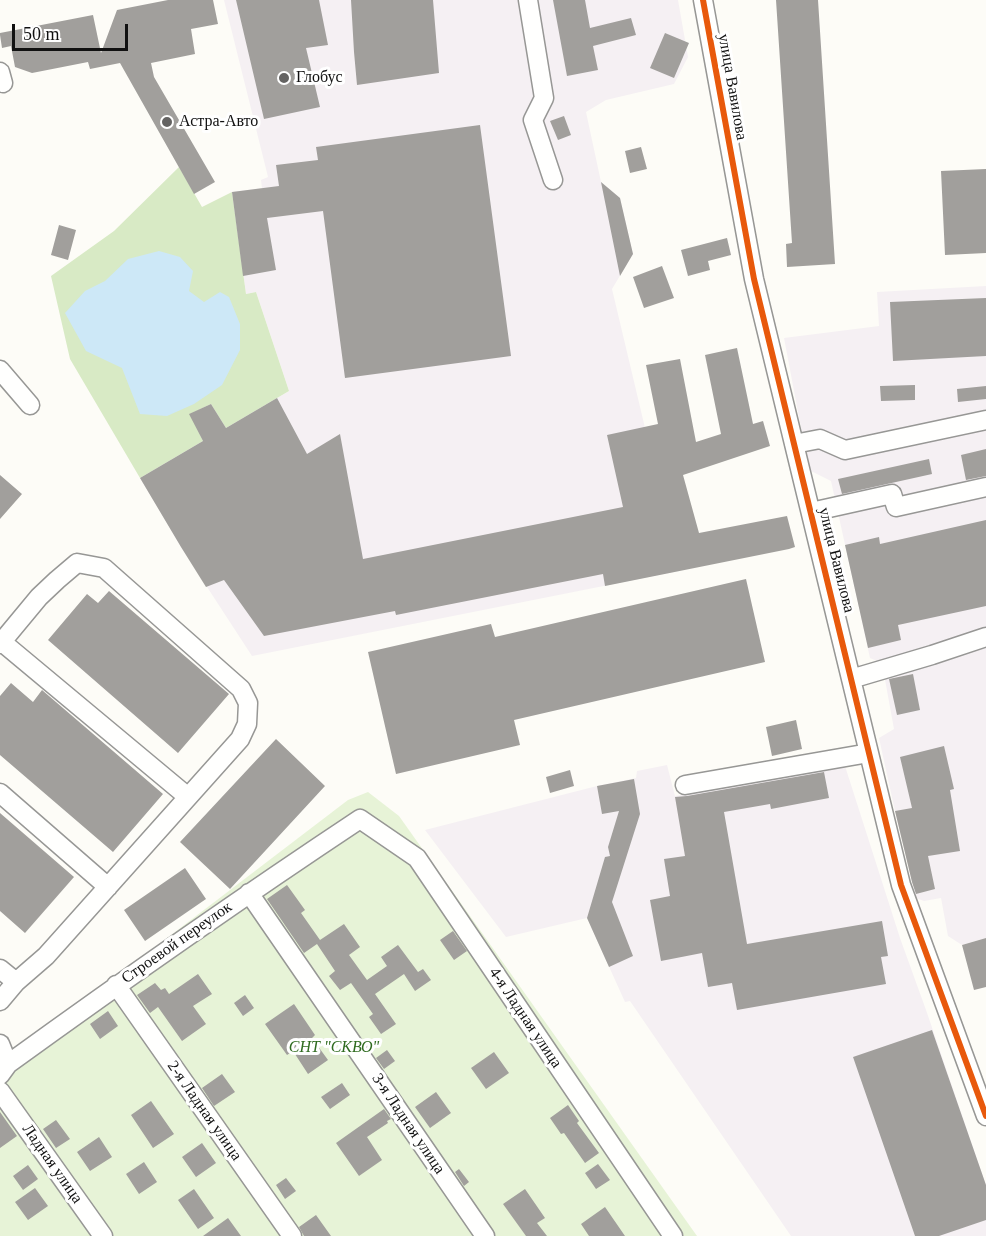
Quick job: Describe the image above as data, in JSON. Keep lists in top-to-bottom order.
{
  "streets": {
    "street": [
      "улица Вавилова",
      "Строевой переулок",
      "4-я Ладная улица",
      "2-я Ладная улица",
      "3-я Ладная улица",
      "Ладная улица"
    ]
  },
  "crossings": [
    ["Строевой переулок", "4-я Ладная улица"],
    ["Строевой переулок", "2-я Ладная улица"],
    ["Строевой переулок", "3-я Ладная улица"]
  ],
  "parks": ["СНТ \"СКВО\""],
  "places": ["Глобус", "Астра-Авто"],
  "scale_bar": "50 m"
}
